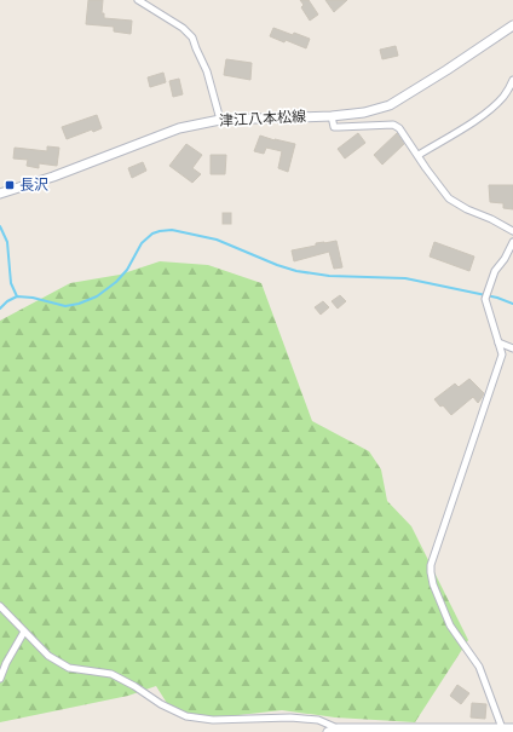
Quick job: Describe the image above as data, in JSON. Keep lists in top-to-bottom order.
{
  "streets": {
    "main road": ["津江八本松線"]
  },
  "places": {
    "transit": ["長沢"]
  }
}
